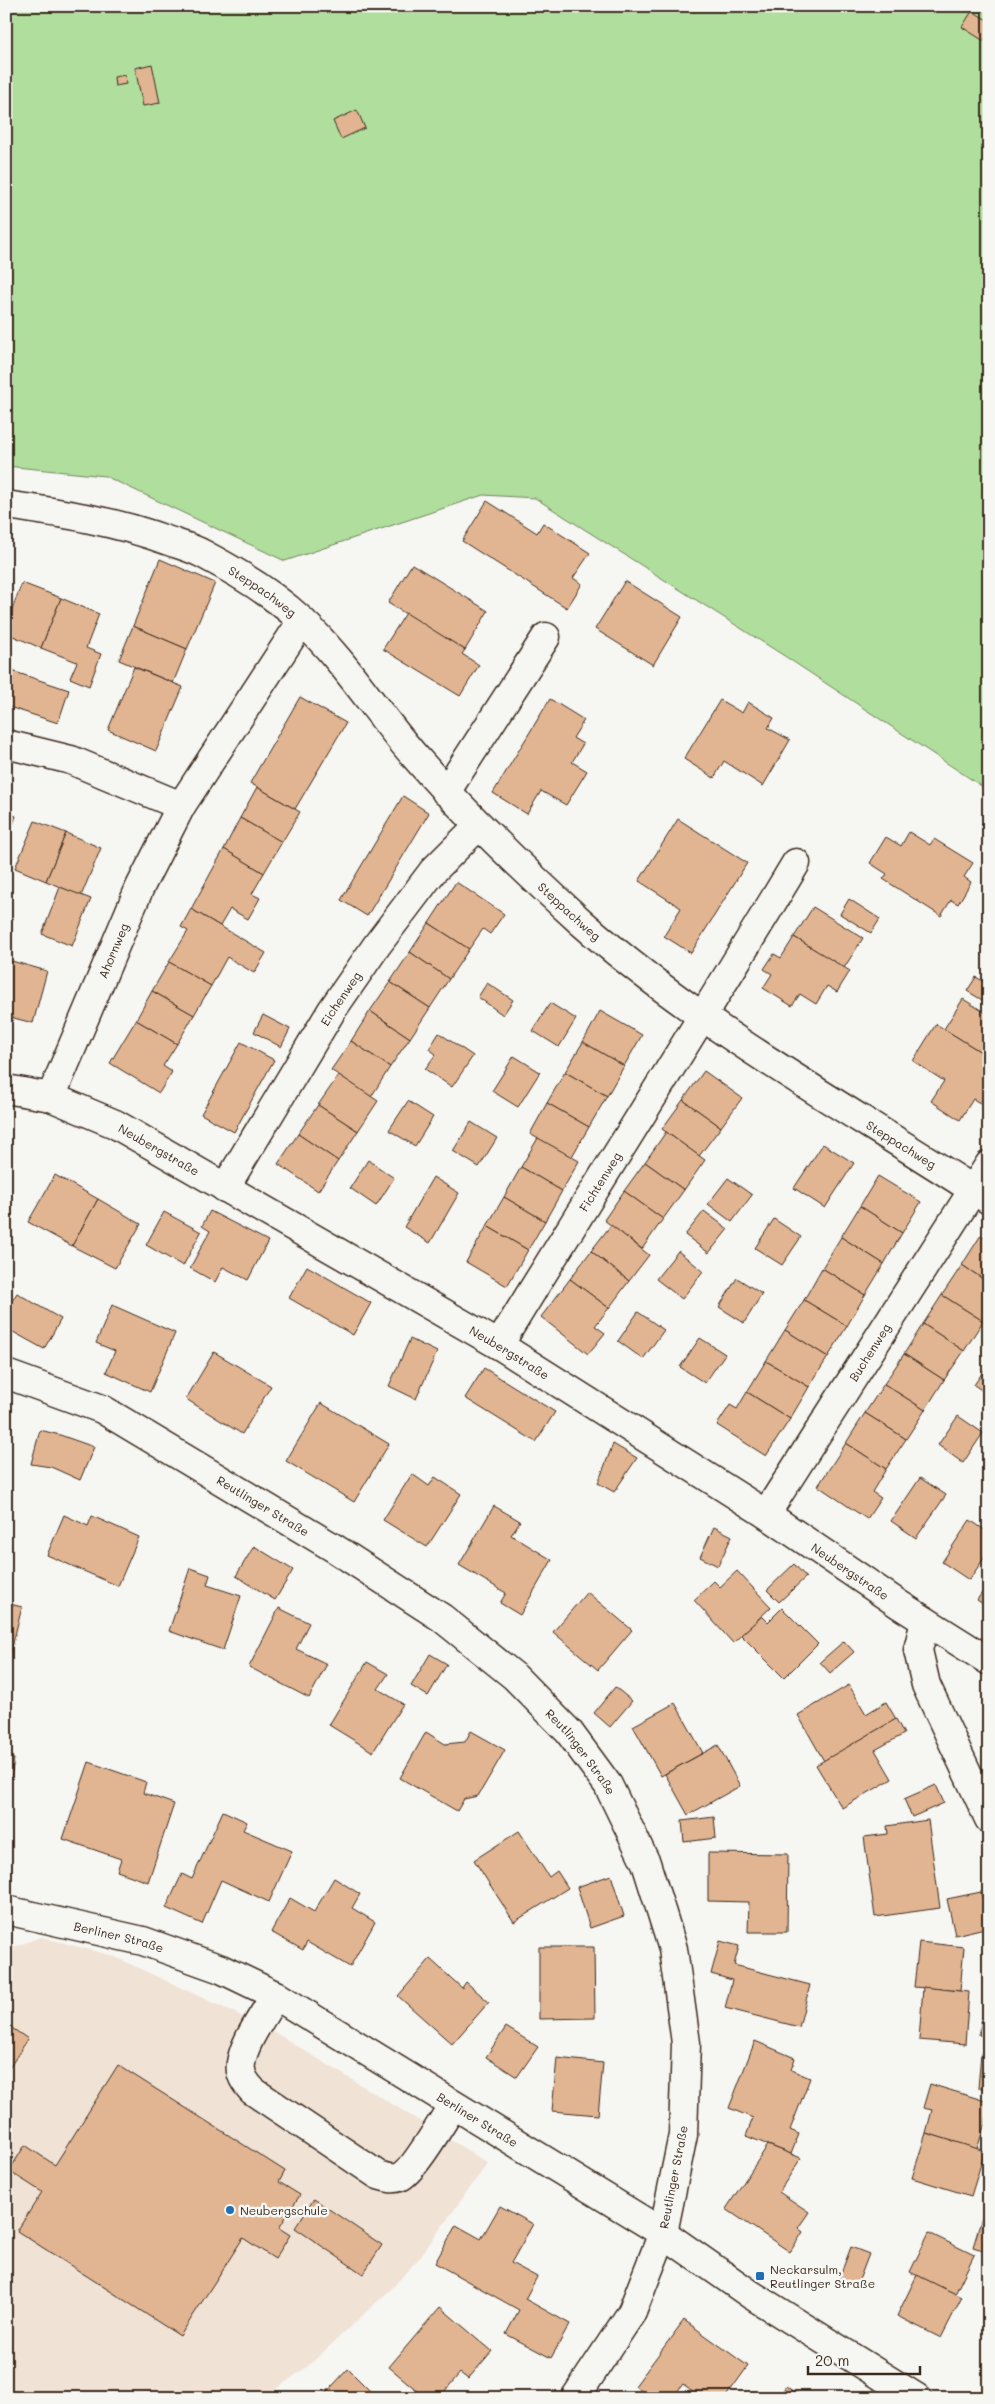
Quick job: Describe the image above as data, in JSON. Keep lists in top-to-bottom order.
{
  "streets": {
    "street": [
      "Steppachweg",
      "Ahornweg",
      "Eichenweg",
      "Neubergstraße",
      "Fichtenweg",
      "Buchenweg",
      "Reutlinger Straße",
      "Berliner Straße"
    ]
  },
  "crossings": [
    ["Steppachweg", "Ahornweg"],
    ["Steppachweg", "Eichenweg"],
    ["Steppachweg", "Fichtenweg"],
    ["Steppachweg", "Buchenweg"],
    ["Ahornweg", "Neubergstraße"],
    ["Eichenweg", "Neubergstraße"],
    ["Neubergstraße", "Fichtenweg"],
    ["Neubergstraße", "Buchenweg"],
    ["Reutlinger Straße", "Berliner Straße"]
  ],
  "places": {
    "other": ["Neubergschule"],
    "transit": ["Neckarsulm, Reutlinger Straße"]
  },
  "scale_bar": "20 m"
}
